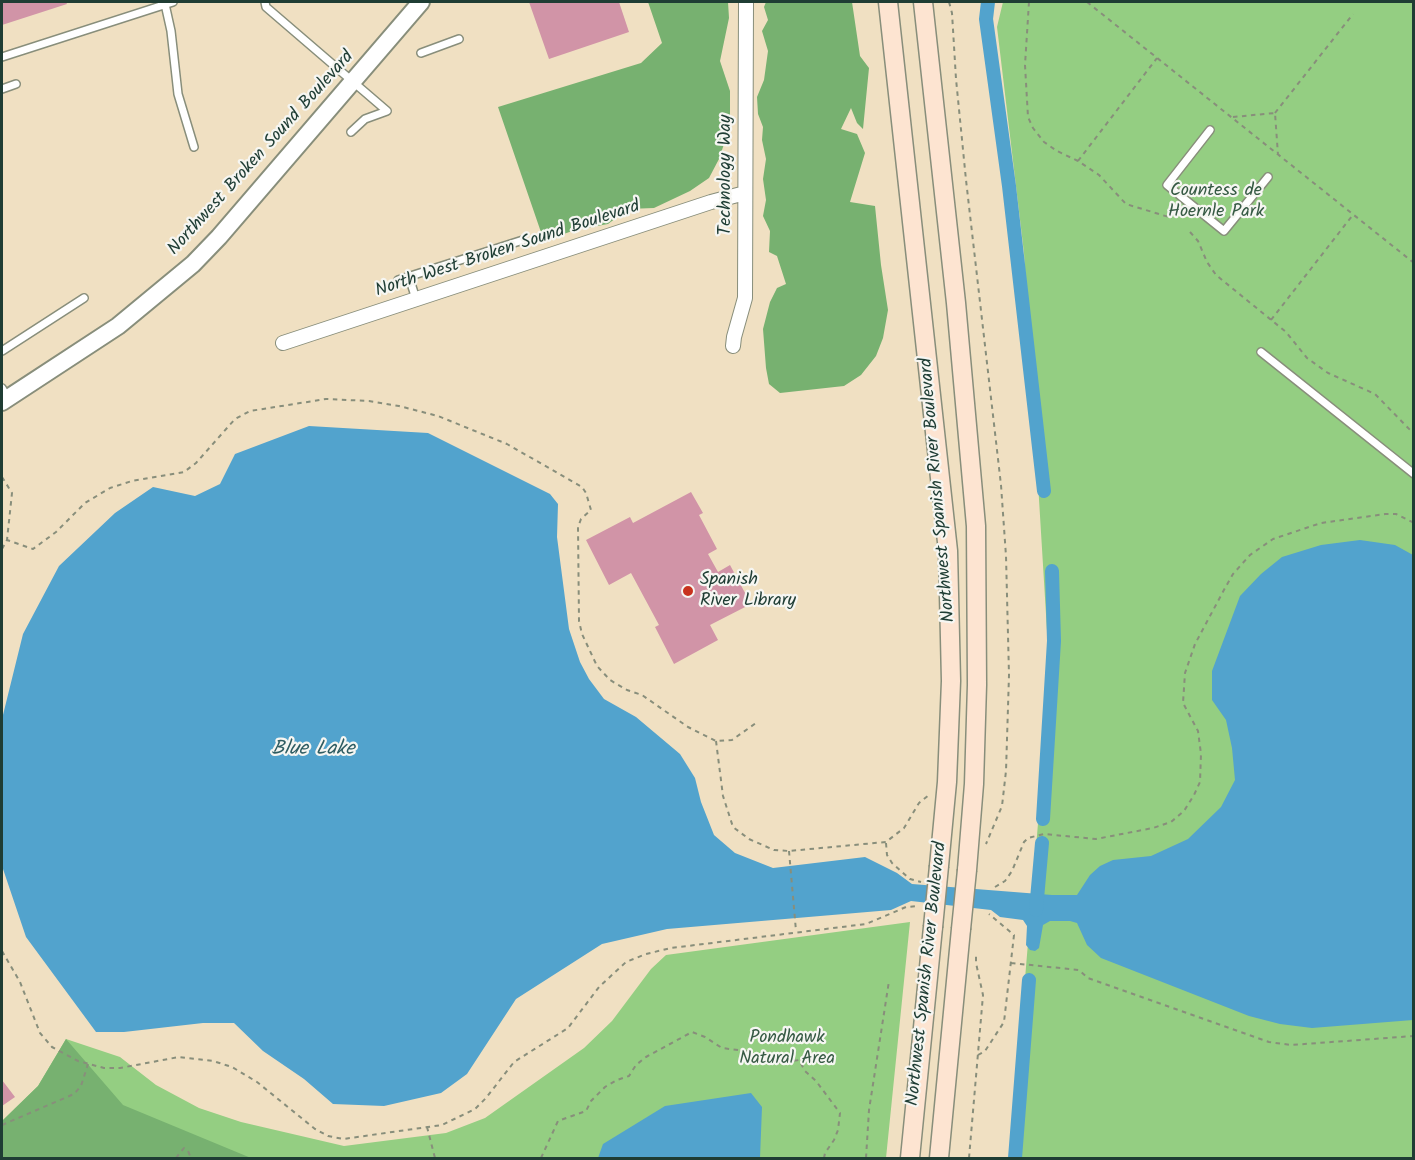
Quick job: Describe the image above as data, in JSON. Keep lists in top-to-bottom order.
{
  "streets": {
    "main road": ["Northwest Spanish River Boulevard"],
    "street": ["Northwest Broken Sound Boulevard", "Technology Way", "North West Broken Sound Boulevard"]
  },
  "crossings": [
    ["Technology Way", "North West Broken Sound Boulevard"]
  ],
  "water": ["Blue Lake"],
  "parks": ["Countess de Hoernle Park", "Pondhawk Natural Area"],
  "places": ["Spanish River Library"]
}
